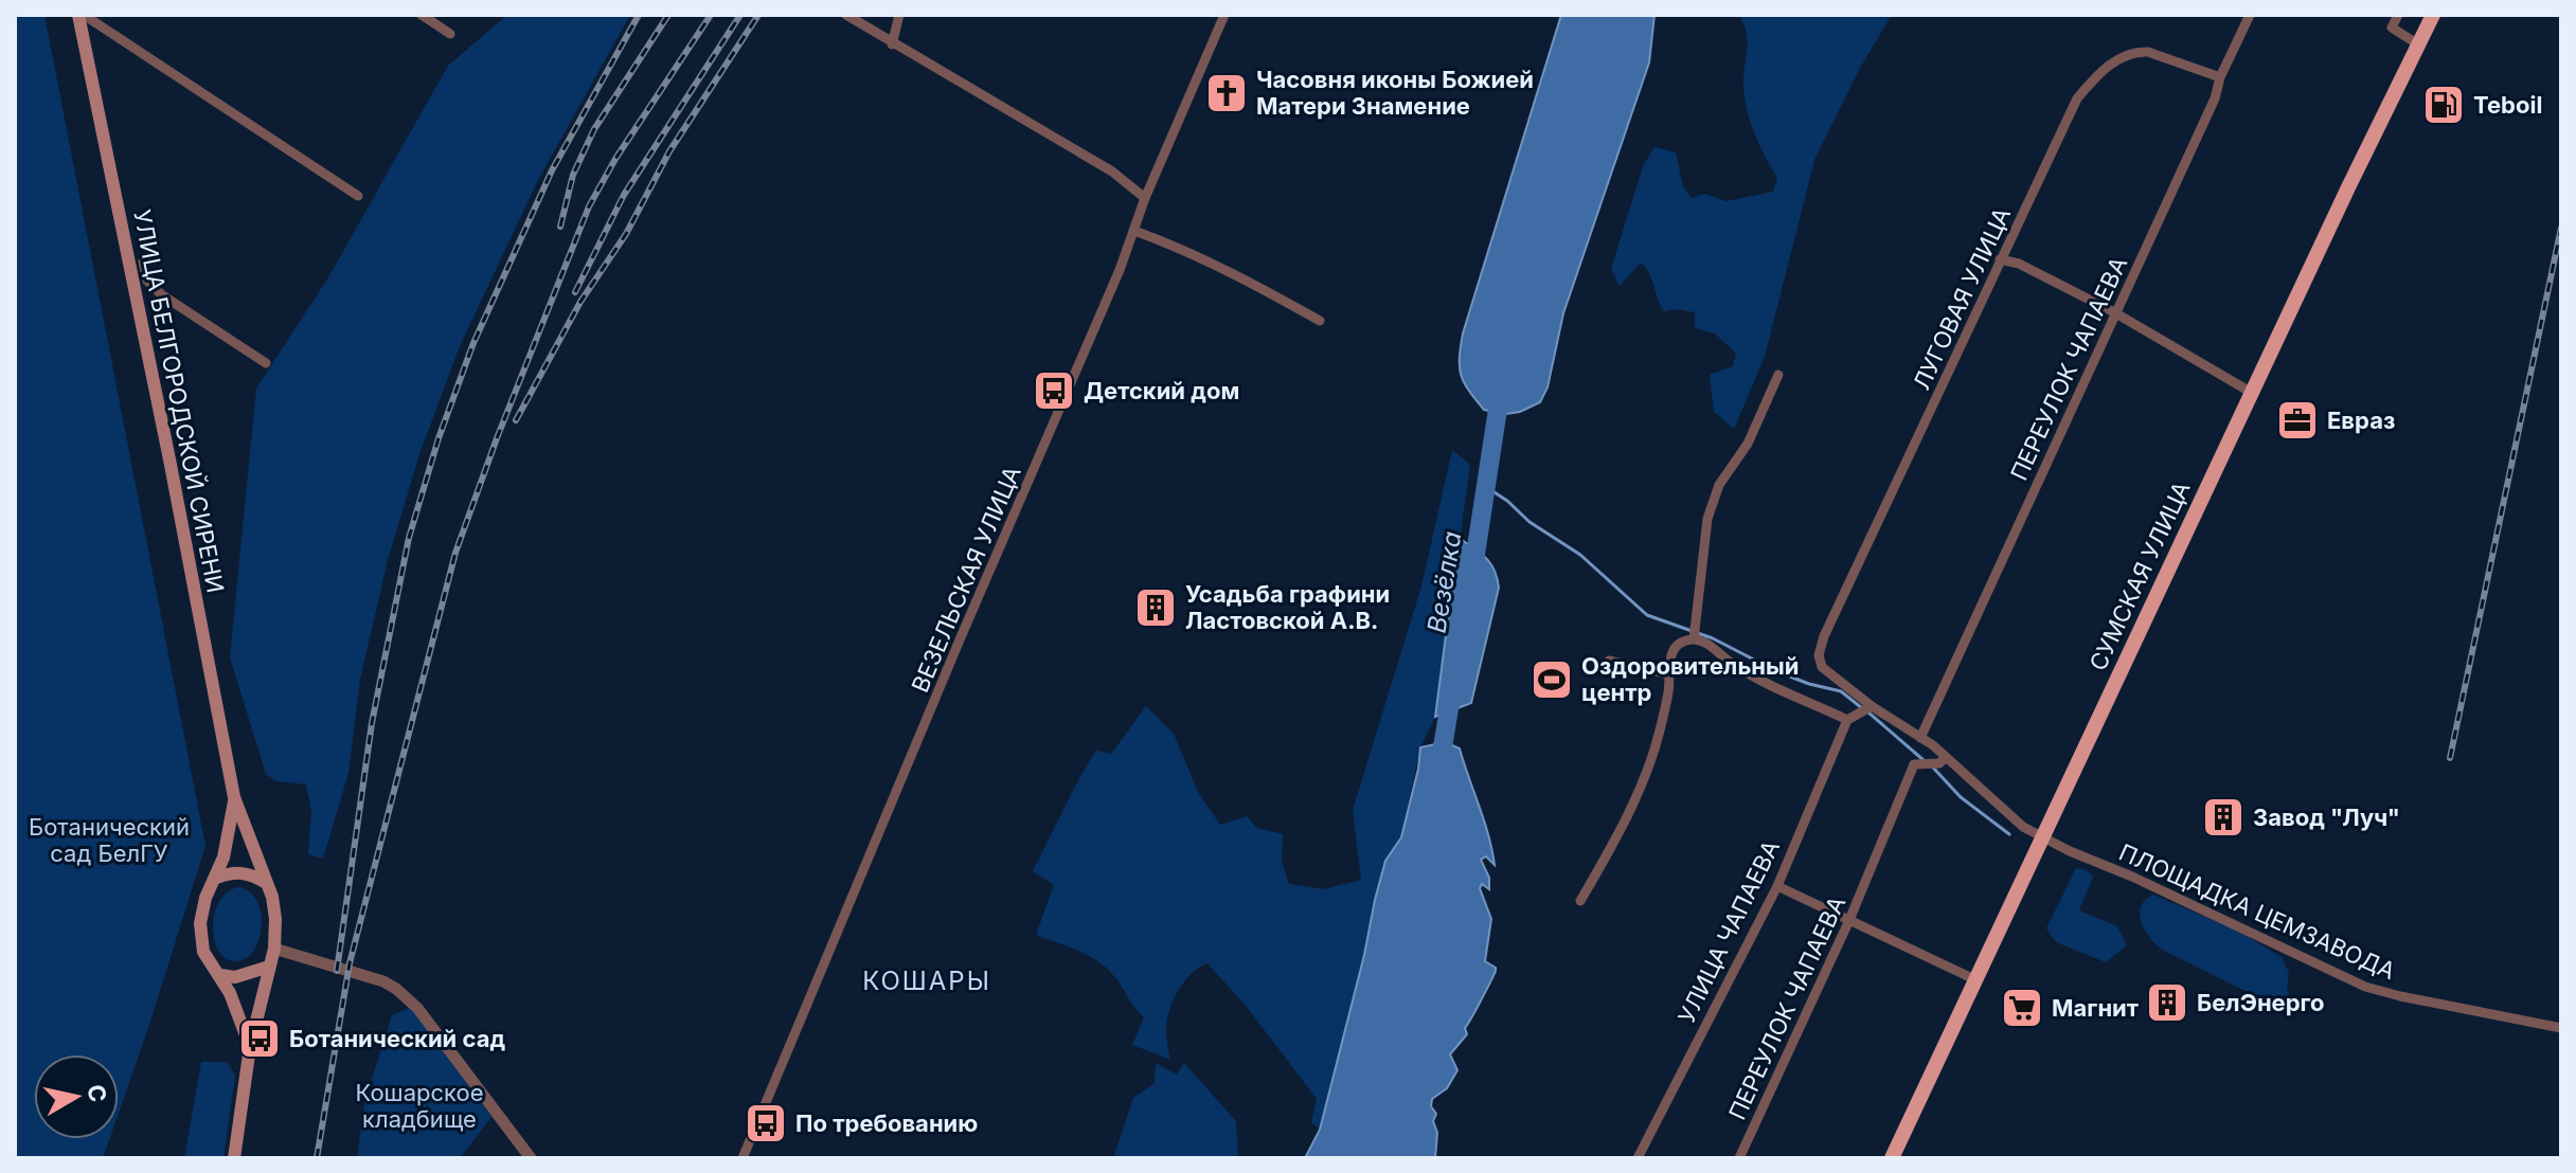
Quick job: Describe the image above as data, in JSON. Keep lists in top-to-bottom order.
{
  "streets": {
    "main road": ["УЛИЦА БЕЛГОРОДСКОЙ СИРЕНИ", "СУМСКАЯ УЛИЦА"],
    "street": [
      "ЛУГОВАЯ УЛИЦА",
      "ПЕРЕУЛОК ЧАПАЕВА",
      "ВЕЗЕЛЬСКАЯ УЛИЦА",
      "ПЛОЩАДКА ЦЕМЗАВОДА",
      "УЛИЦА ЧАПАЕВА"
    ]
  },
  "crossings": [
    ["ЛУГОВАЯ УЛИЦА", "ПЕРЕУЛОК ЧАПАЕВА"],
    ["ЛУГОВАЯ УЛИЦА", "ПЛОЩАДКА ЦЕМЗАВОДА"],
    ["ПЕРЕУЛОК ЧАПАЕВА", "ПЛОЩАДКА ЦЕМЗАВОДА"],
    ["СУМСКАЯ УЛИЦА", "ПЛОЩАДКА ЦЕМЗАВОДА"]
  ],
  "districts": ["КОШАРЫ"],
  "water": ["Везёлка"],
  "parks": ["Ботанический сад БелГУ", "Кошарское кладбище"],
  "places": {
    "church": ["Часовня иконы Божией Матери Знамение"],
    "fuel station": ["Teboil"],
    "bus stop": ["Детский дом", "Ботанический сад", "По требованию"],
    "office": ["Евраз"],
    "building": ["Усадьба графини Ластовской А.В.", "Завод \"Луч\"", "БелЭнерго"],
    "sports": ["Оздоровительный центр"],
    "supermarket": ["Магнит"]
  },
  "north": "right"
}
